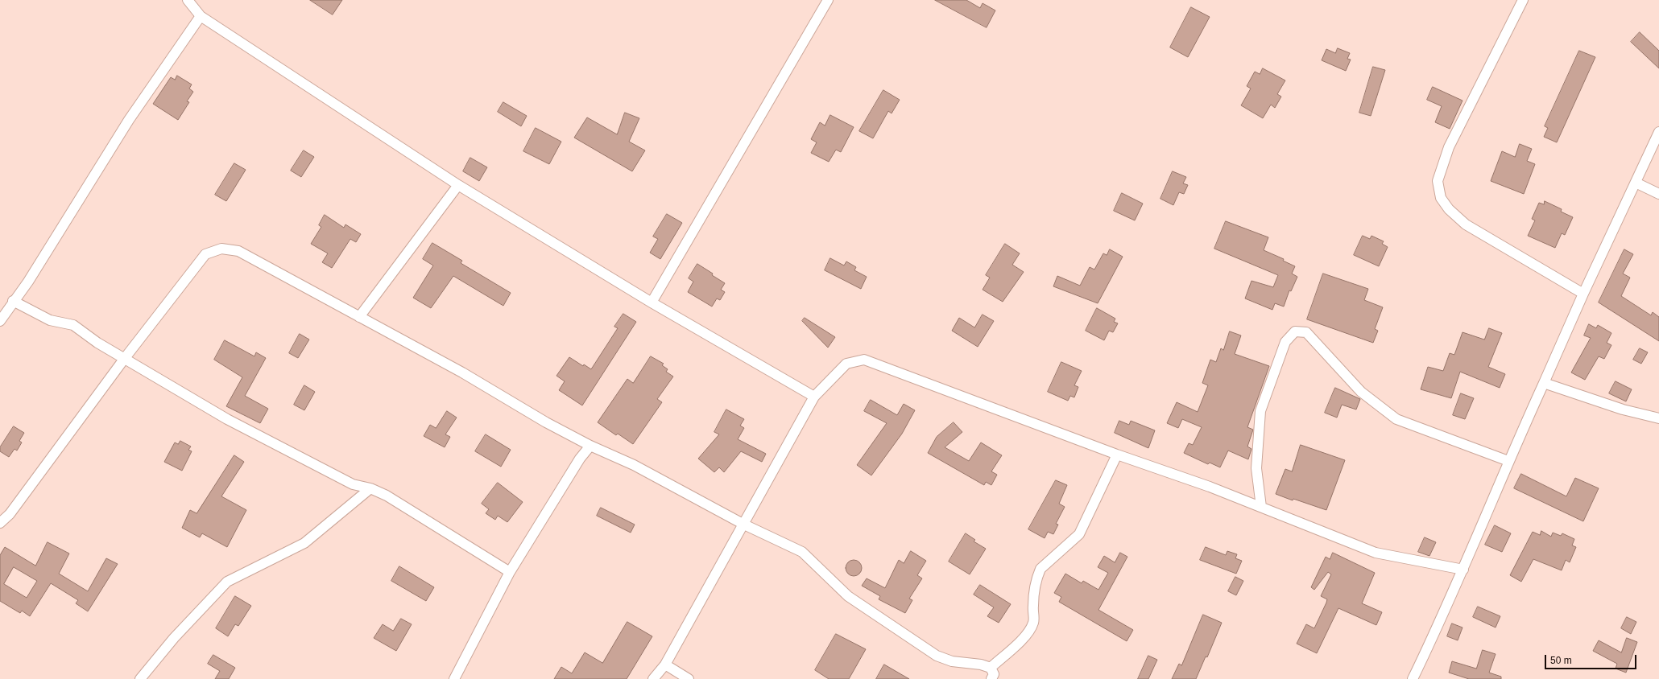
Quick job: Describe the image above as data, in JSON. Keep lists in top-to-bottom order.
{
  "scale_bar": "50 m"
}
